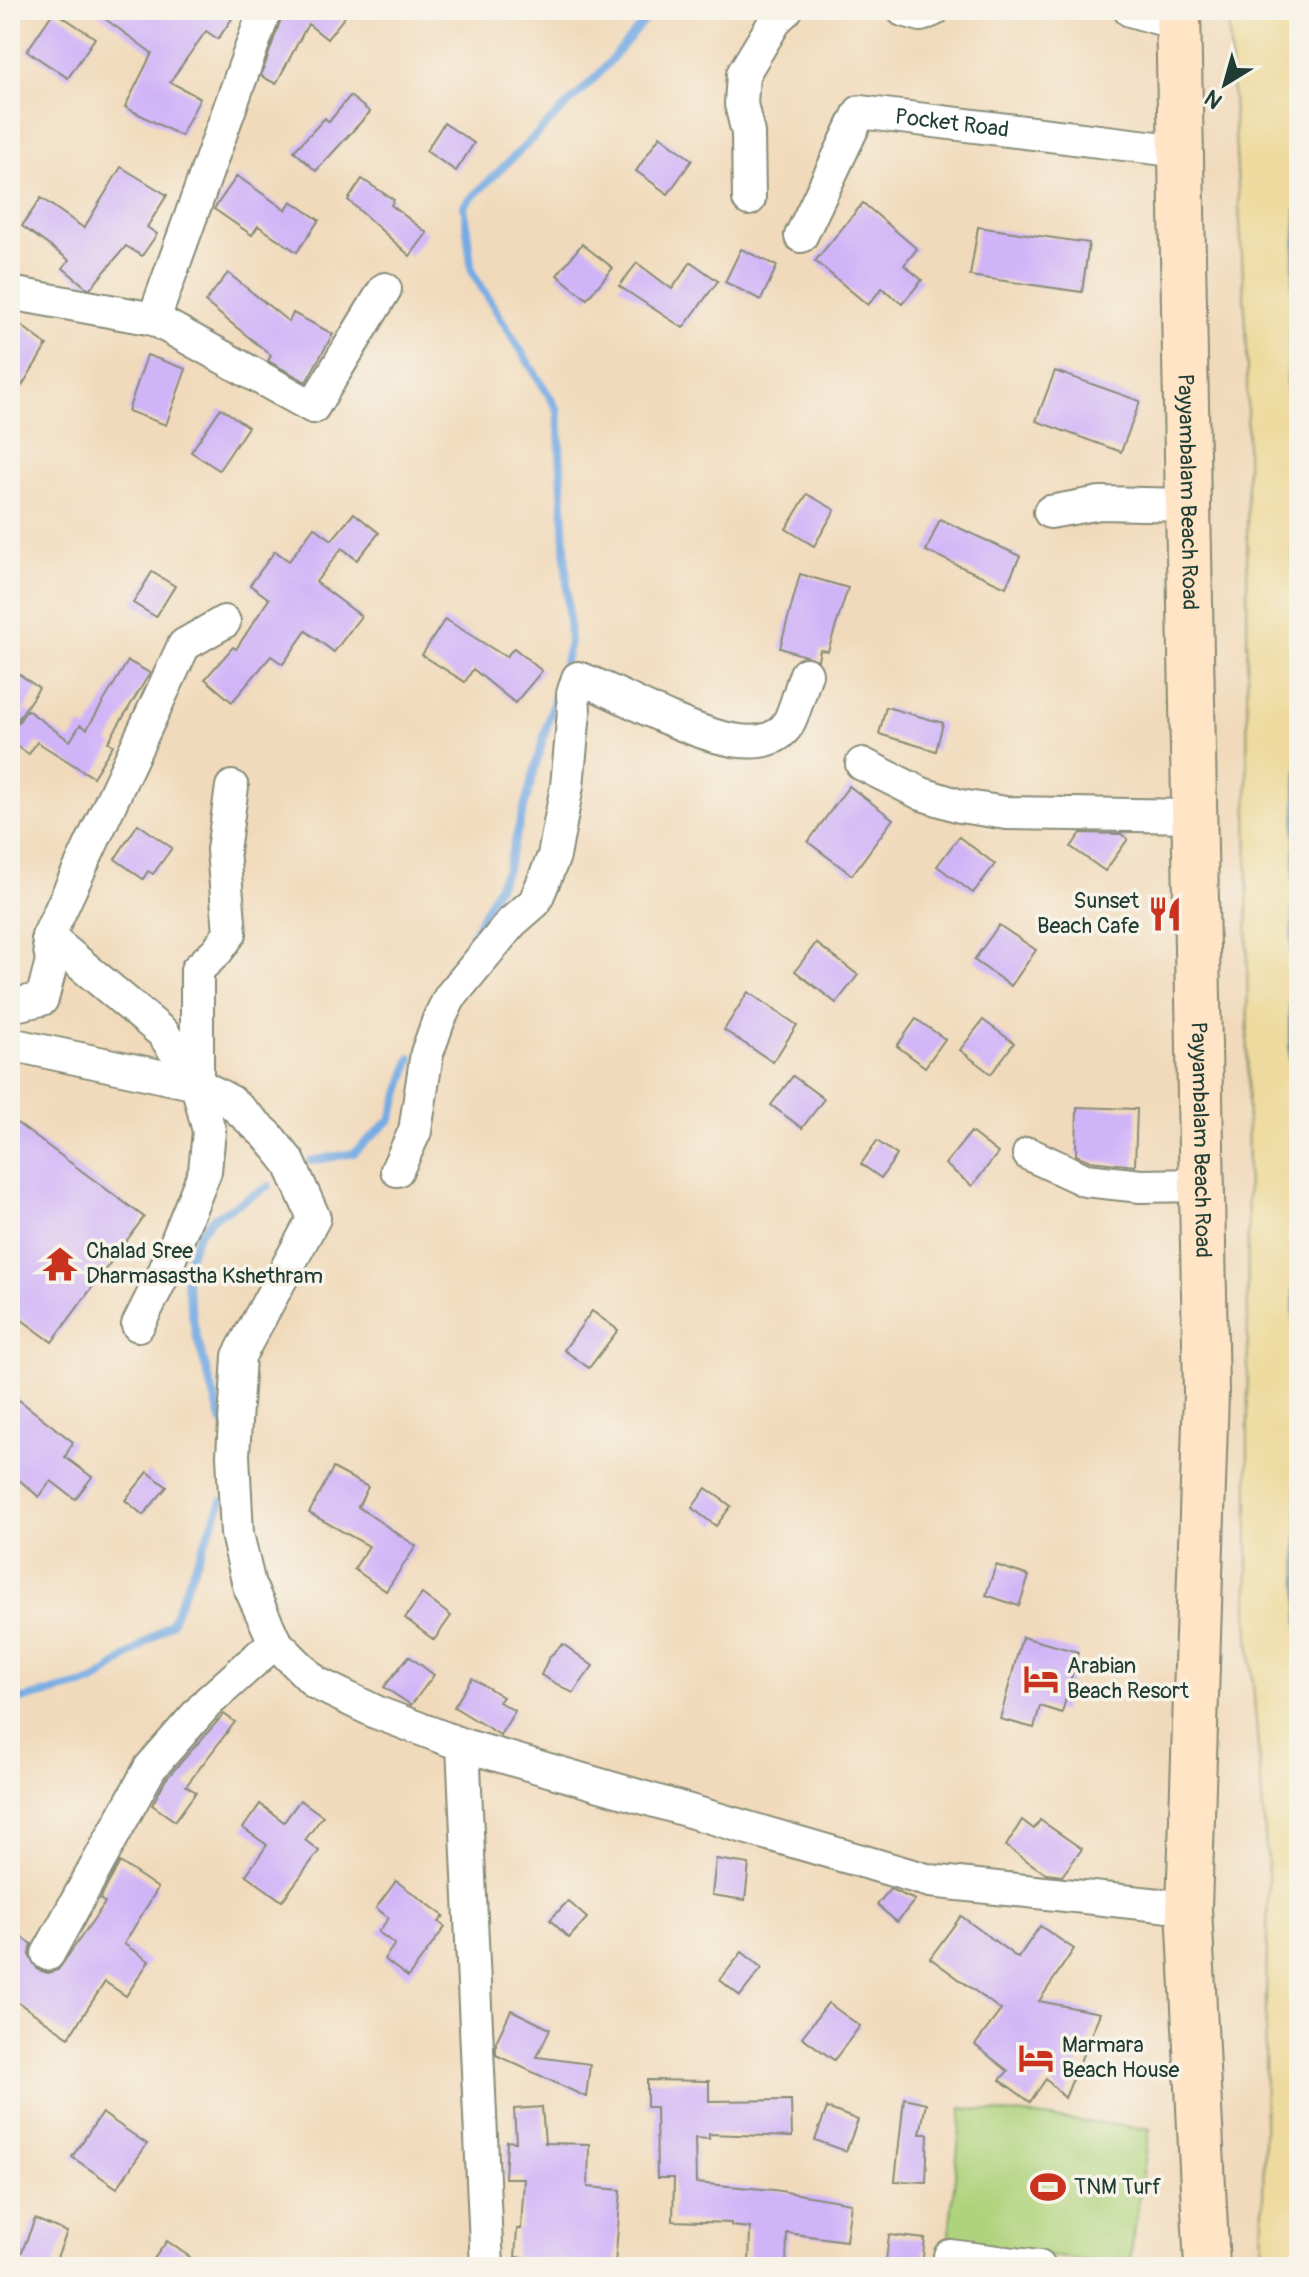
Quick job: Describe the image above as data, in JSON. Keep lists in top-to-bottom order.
{
  "streets": {
    "main road": ["Payyambalam Beach Road"],
    "street": ["Pocket Road"]
  },
  "crossings": [
    ["Pocket Road", "Payyambalam Beach Road"]
  ],
  "places": {
    "restaurant": ["Sunset Beach Cafe"],
    "temple": ["Chalad Sree Dharmasastha Kshethram"],
    "hotel": ["Arabian Beach Resort", "Marmara Beach House"],
    "sports": ["TNM Turf"]
  },
  "north": "bottom left"
}
